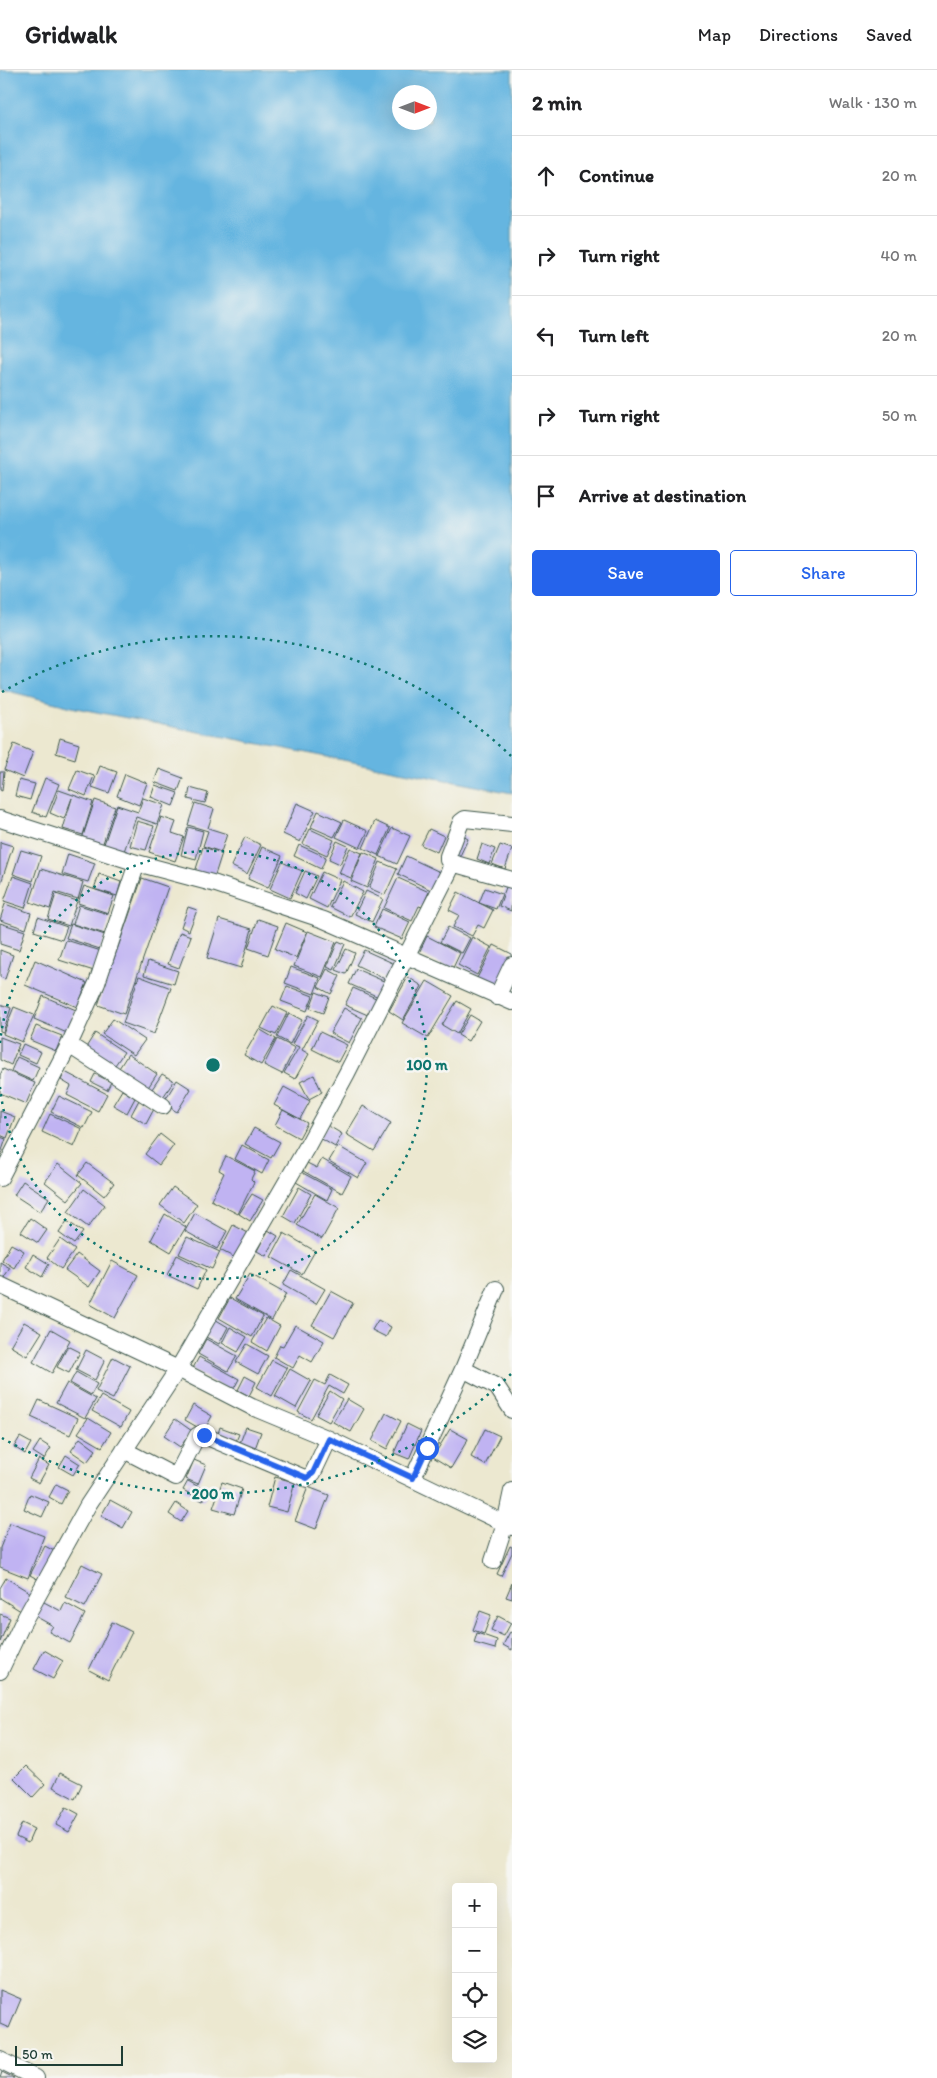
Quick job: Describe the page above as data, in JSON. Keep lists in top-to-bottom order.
{
  "scale_bar": "50 m",
  "north": "right",
  "page": {
    "header": "Gridwalk",
    "nav": ["Map", "Directions", "Saved"],
    "heading": ["2 min", "Walk · 130 m"],
    "list": [
      ["Continue", "20 m"],
      ["Turn right", "40 m"],
      ["Turn left", "20 m"],
      ["Turn right", "50 m"],
      "Arrive at destination"
    ],
    "buttons": ["Save", "Share"],
    "map_buttons": ["+", "−"],
    "scale": "50 m"
  },
  "rings": ["100 m", "200 m"]
}
